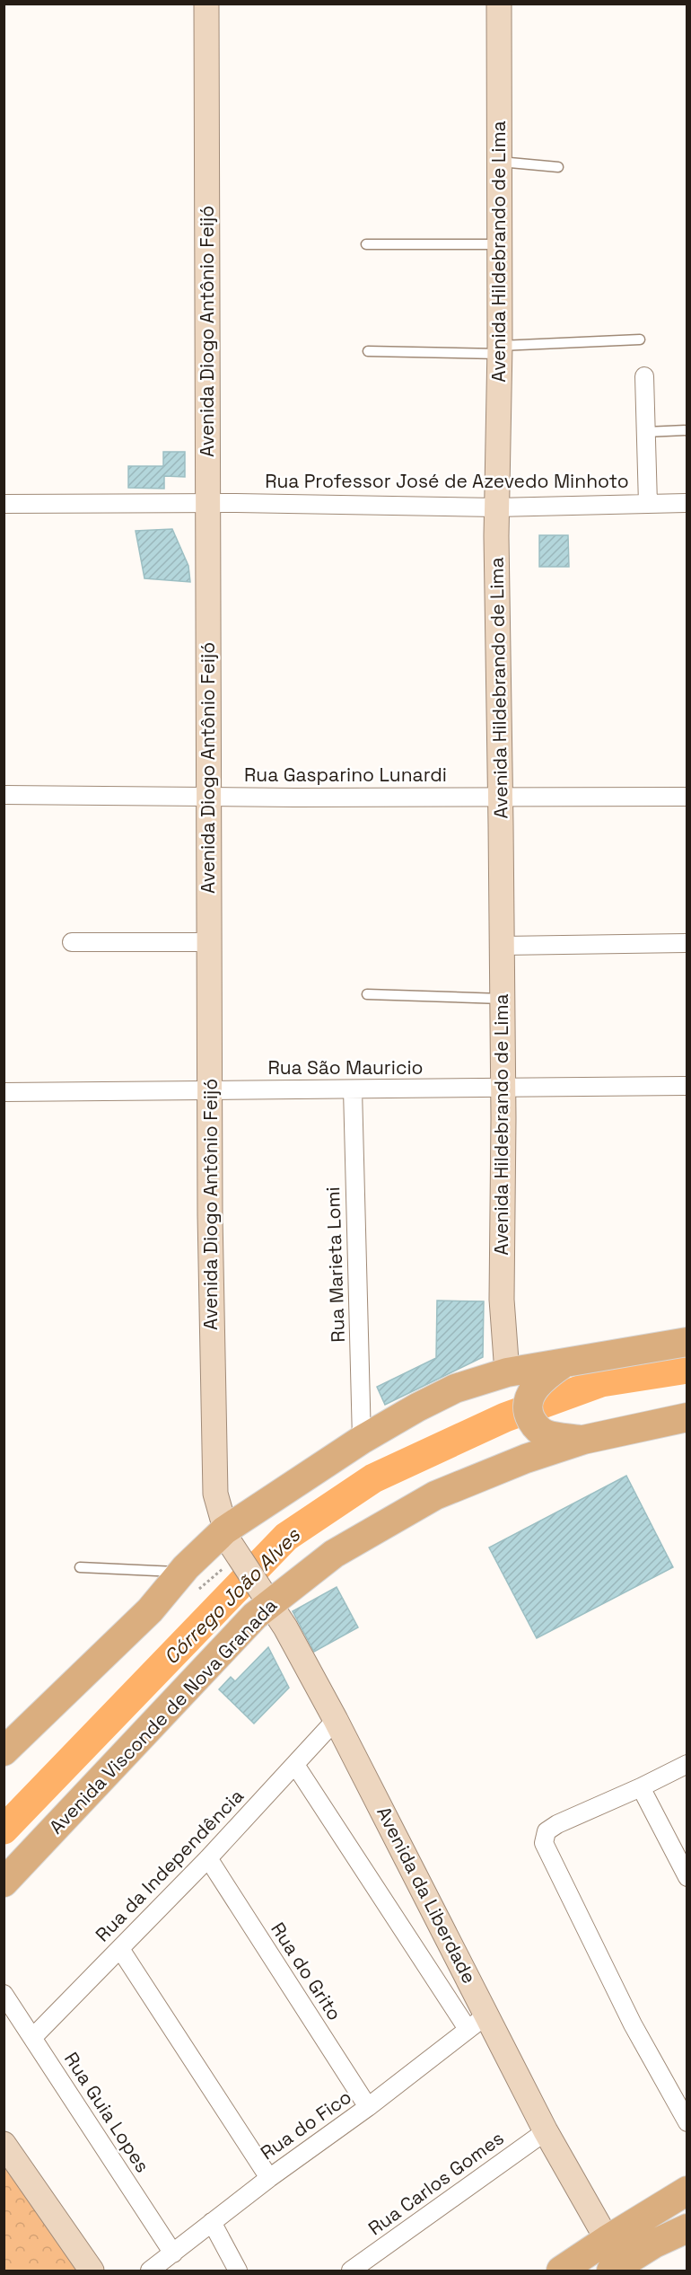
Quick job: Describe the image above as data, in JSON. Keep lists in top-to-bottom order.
{
  "streets": {
    "main road": [
      "Avenida Hildebrando de Lima",
      "Avenida Diogo Antônio Feijó",
      "Avenida Visconde de Nova Granada",
      "Avenida da Liberdade"
    ],
    "street": [
      "Rua Professor José de Azevedo Minhoto",
      "Rua Gasparino Lunardi",
      "Rua São Mauricio",
      "Rua Marieta Lomi",
      "Rua da Independência",
      "Rua do Grito",
      "Rua Guia Lopes",
      "Rua do Fico",
      "Rua Carlos Gomes"
    ]
  },
  "crossings": [
    ["Avenida Hildebrando de Lima", "Rua Professor José de Azevedo Minhoto"],
    ["Avenida Hildebrando de Lima", "Rua Gasparino Lunardi"],
    ["Avenida Hildebrando de Lima", "Rua São Mauricio"],
    ["Avenida Diogo Antônio Feijó", "Rua Professor José de Azevedo Minhoto"],
    ["Avenida Diogo Antônio Feijó", "Rua Gasparino Lunardi"],
    ["Avenida Diogo Antônio Feijó", "Rua São Mauricio"],
    ["Avenida Diogo Antônio Feijó", "Avenida da Liberdade"],
    ["Rua São Mauricio", "Rua Marieta Lomi"],
    ["Avenida Visconde de Nova Granada", "Avenida da Liberdade"],
    ["Rua da Independência", "Avenida da Liberdade"],
    ["Rua da Independência", "Rua do Grito"],
    ["Rua da Independência", "Rua Guia Lopes"],
    ["Avenida da Liberdade", "Rua do Fico"],
    ["Avenida da Liberdade", "Rua Carlos Gomes"],
    ["Rua do Grito", "Rua do Fico"],
    ["Rua Guia Lopes", "Rua do Fico"]
  ],
  "water": ["Córrego João Alves"]
}
